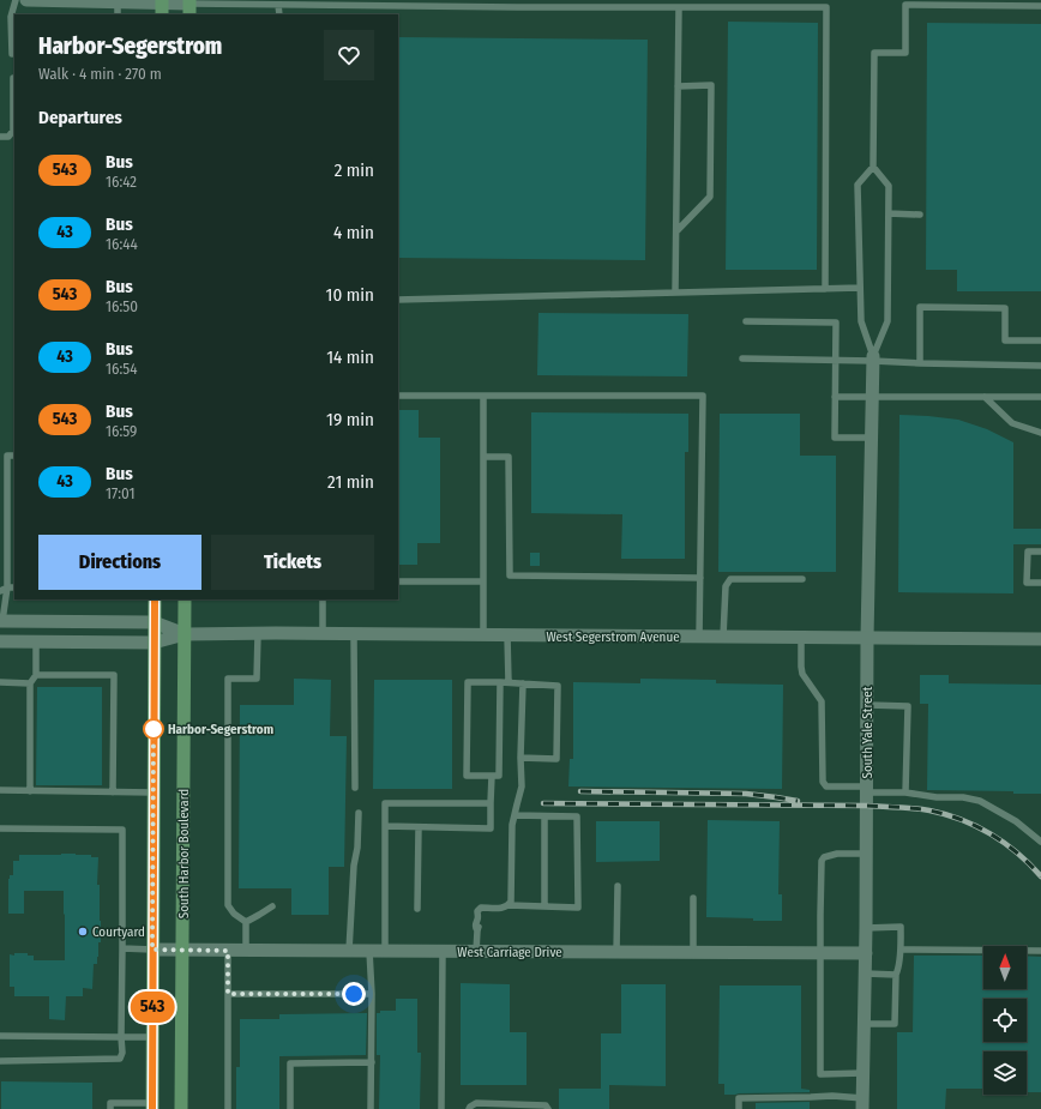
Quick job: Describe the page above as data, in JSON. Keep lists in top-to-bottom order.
{
  "streets": {
    "main road": ["South Harbor Boulevard"],
    "street": ["West Segerstrom Avenue", "South Yale Street", "West Carriage Drive"]
  },
  "crossings": [
    ["West Segerstrom Avenue", "South Yale Street"],
    ["West Segerstrom Avenue", "South Harbor Boulevard"],
    ["South Yale Street", "West Carriage Drive"],
    ["South Harbor Boulevard", "West Carriage Drive"]
  ],
  "places": ["Harbor-Segerstrom", "Courtyard"],
  "lines": ["bus line 543"],
  "north": "top",
  "page": {
    "on_map": "543",
    "heading": [
      ["Harbor-Segerstrom", "Walk · 4 min · 270 m"],
      "Departures"
    ],
    "list": [
      {
        "mark": "543",
        "name": "Bus",
        "note": "16:42",
        "value": "2 min"
      },
      {
        "mark": "43",
        "name": "Bus",
        "note": "16:44",
        "value": "4 min"
      },
      {
        "mark": "543",
        "name": "Bus",
        "note": "16:50",
        "value": "10 min"
      },
      {
        "mark": "43",
        "name": "Bus",
        "note": "16:54",
        "value": "14 min"
      },
      {
        "mark": "543",
        "name": "Bus",
        "note": "16:59",
        "value": "19 min"
      },
      {
        "mark": "43",
        "name": "Bus",
        "note": "17:01",
        "value": "21 min"
      }
    ],
    "buttons": ["Directions", "Tickets"]
  }
}
